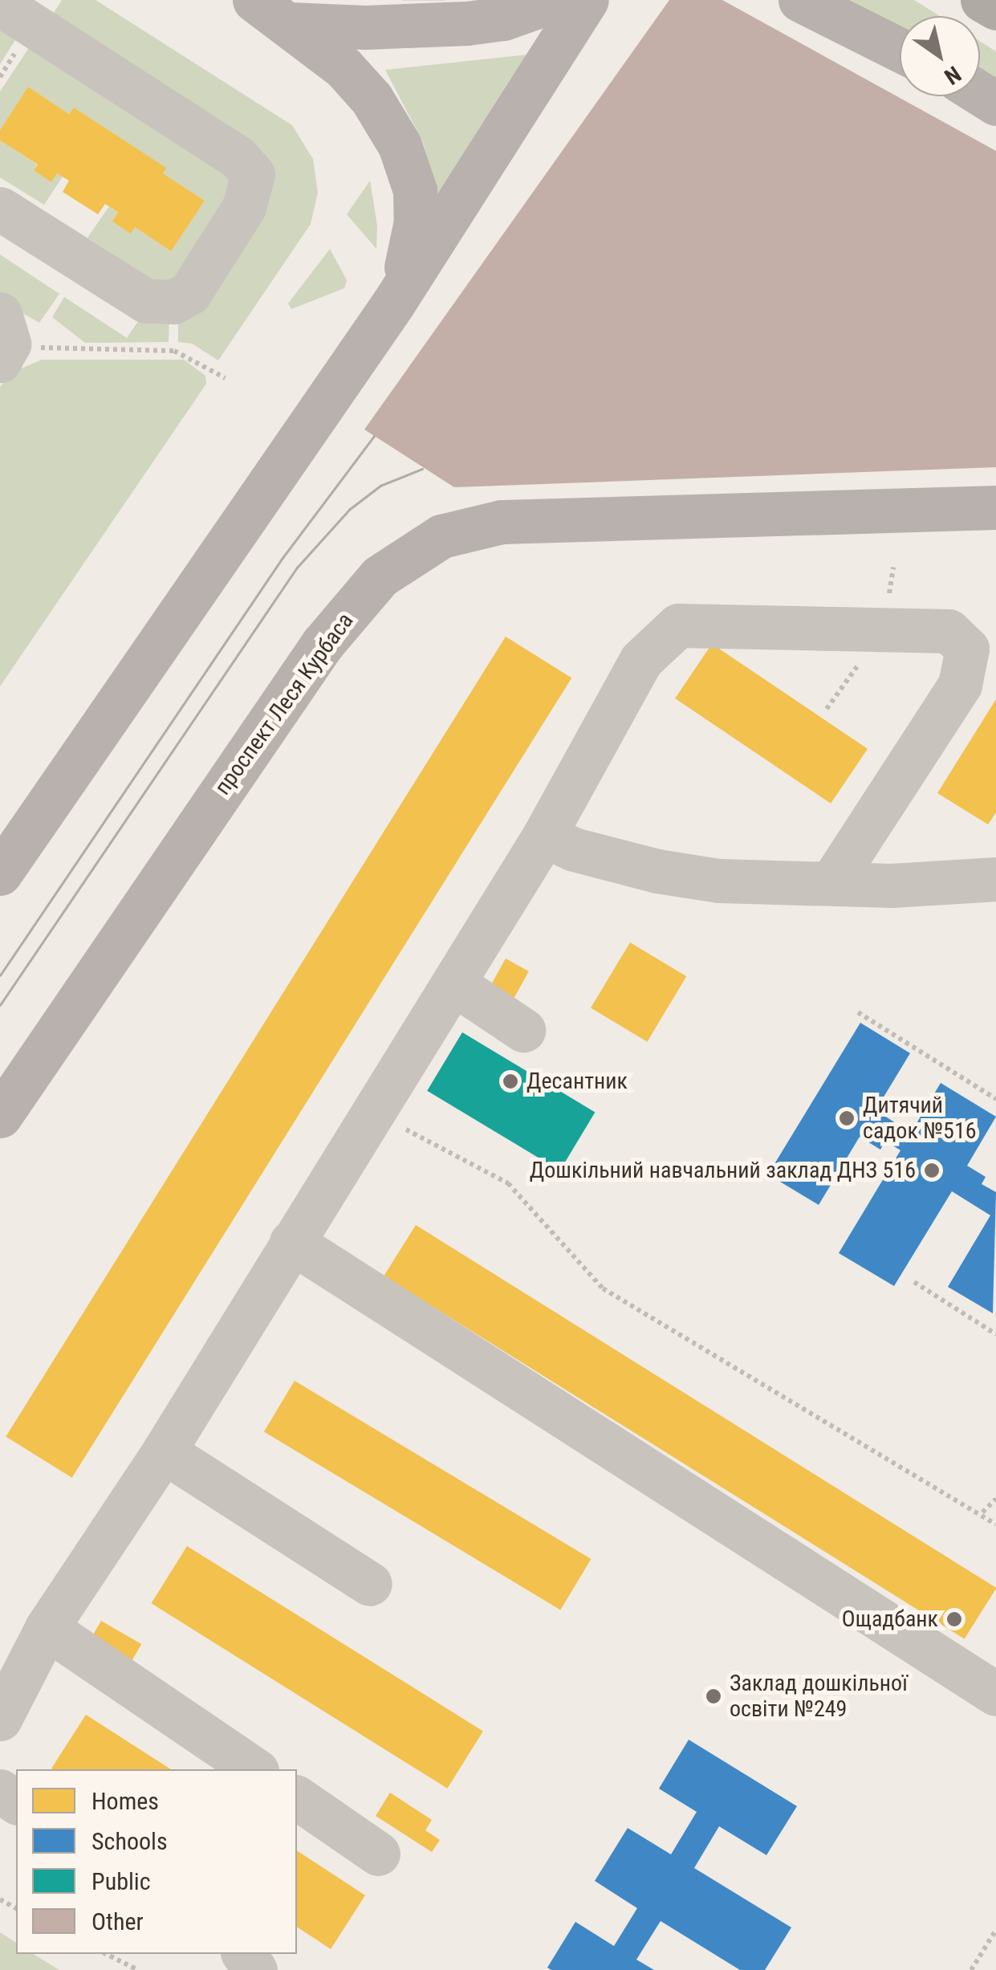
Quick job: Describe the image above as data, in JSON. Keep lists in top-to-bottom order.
{
  "streets": {
    "main road": ["проспект Леся Курбаса"]
  },
  "places": [
    "Десантник",
    "Дитячий садок №516",
    "Дошкільний навчальний заклад ДНЗ 516",
    "Ощадбанк",
    "Заклад дошкільної освіти №249"
  ],
  "legend": [
    "Homes",
    "Schools",
    "Public",
    "Other"
  ],
  "north": "bottom right"
}
